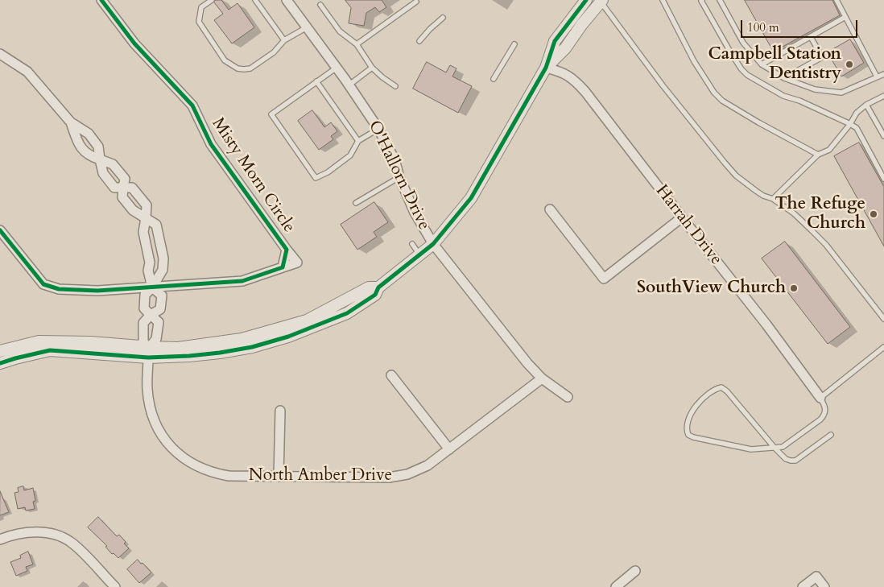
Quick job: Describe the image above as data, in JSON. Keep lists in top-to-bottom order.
{
  "streets": {
    "street": [
      "Misty Morn Circle",
      "O'Hallorn Drive",
      "Harrah Drive",
      "North Amber Drive"
    ]
  },
  "crossings": [
    ["O'Hallorn Drive", "North Amber Drive"]
  ],
  "places": ["Campbell Station Dentistry", "The Refuge Church", "SouthView Church"],
  "scale_bar": "100 m"
}
